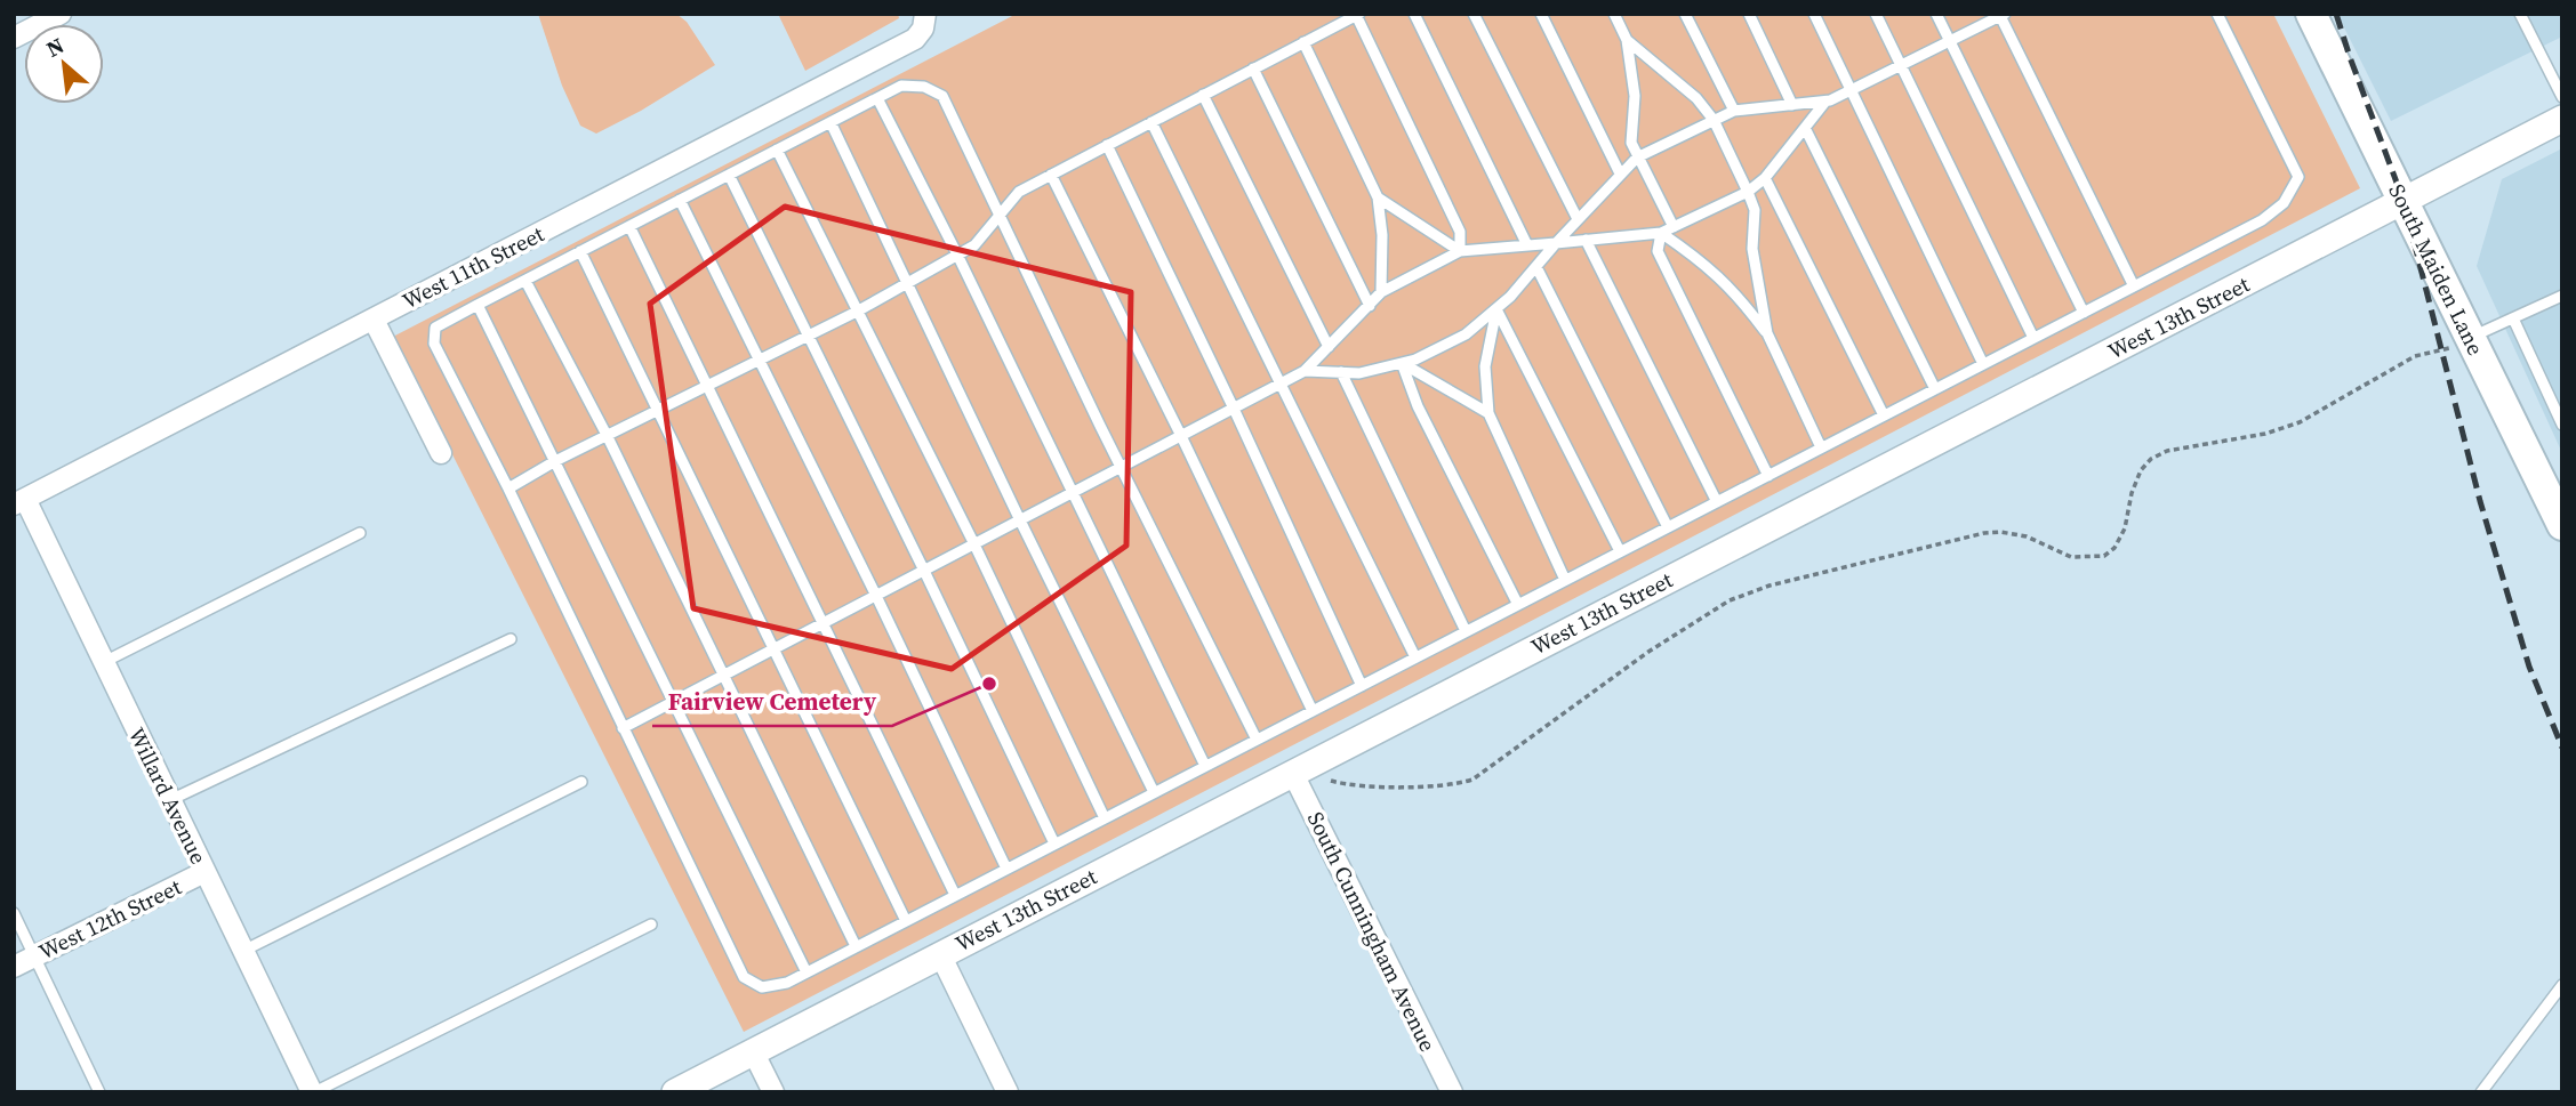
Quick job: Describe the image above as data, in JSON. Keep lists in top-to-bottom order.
{
  "streets": {
    "main road": ["South Maiden Lane"],
    "street": [
      "West 11th Street",
      "West 13th Street",
      "Willard Avenue",
      "West 12th Street",
      "South Cunningham Avenue"
    ]
  },
  "crossings": [
    ["West 11th Street", "Willard Avenue"],
    ["South Maiden Lane", "West 13th Street"],
    ["West 13th Street", "South Cunningham Avenue"],
    ["Willard Avenue", "West 12th Street"]
  ],
  "places": ["Fairview Cemetery"],
  "north": "top left"
}
